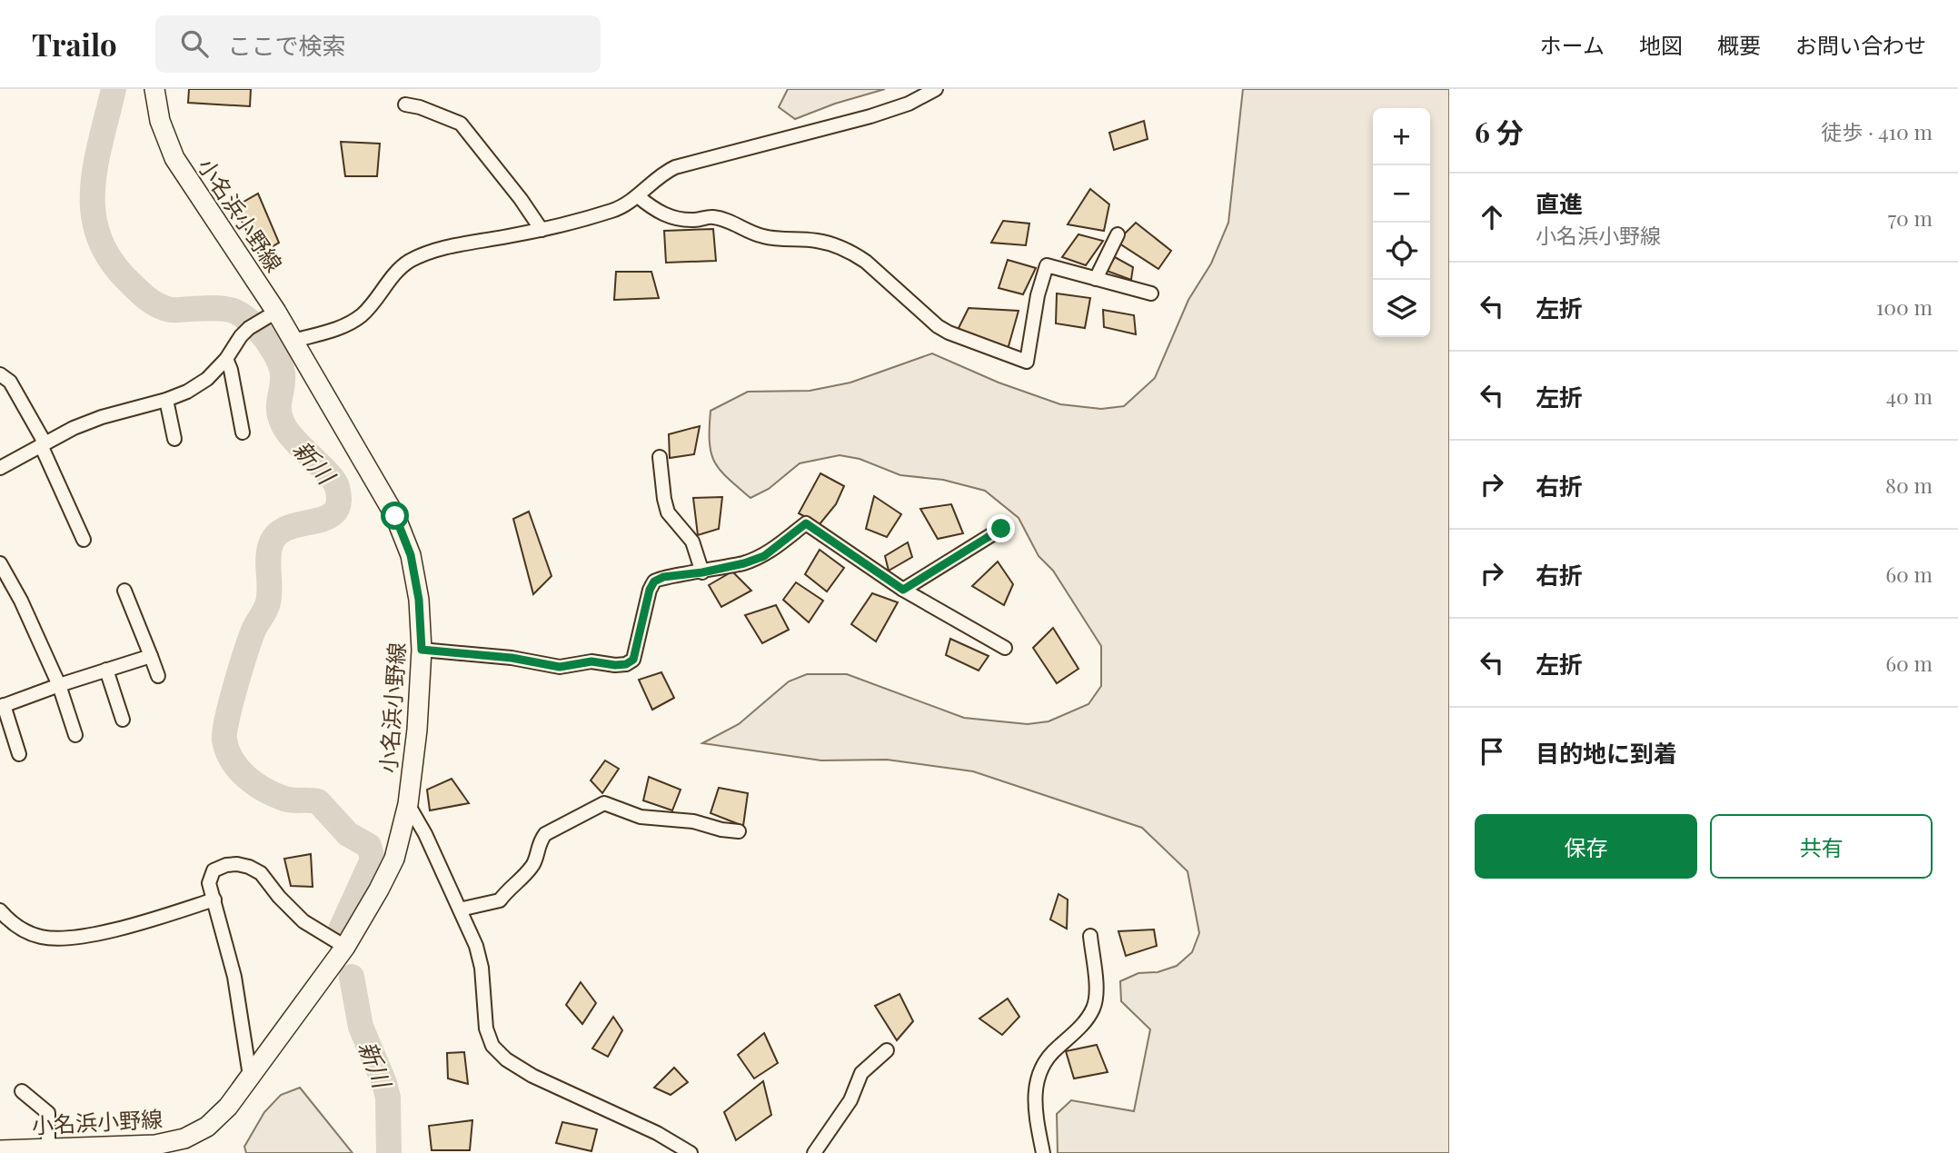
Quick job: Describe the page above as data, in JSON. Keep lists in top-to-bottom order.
{
  "streets": {
    "main road": ["小名浜小野線"]
  },
  "water": ["新川"],
  "page": {
    "header": "Trailo",
    "search": "ここで検索",
    "nav": [
      "ホーム",
      "地図",
      "概要",
      "お問い合わせ"
    ],
    "heading": ["6 分", "徒歩 · 410 m"],
    "map_buttons": ["+", "−"],
    "list": [
      ["直進", "小名浜小野線", "70 m"],
      ["左折", "100 m"],
      ["左折", "40 m"],
      ["右折", "80 m"],
      ["右折", "60 m"],
      ["左折", "60 m"],
      "目的地に到着"
    ],
    "buttons": ["保存", "共有"]
  }
}
